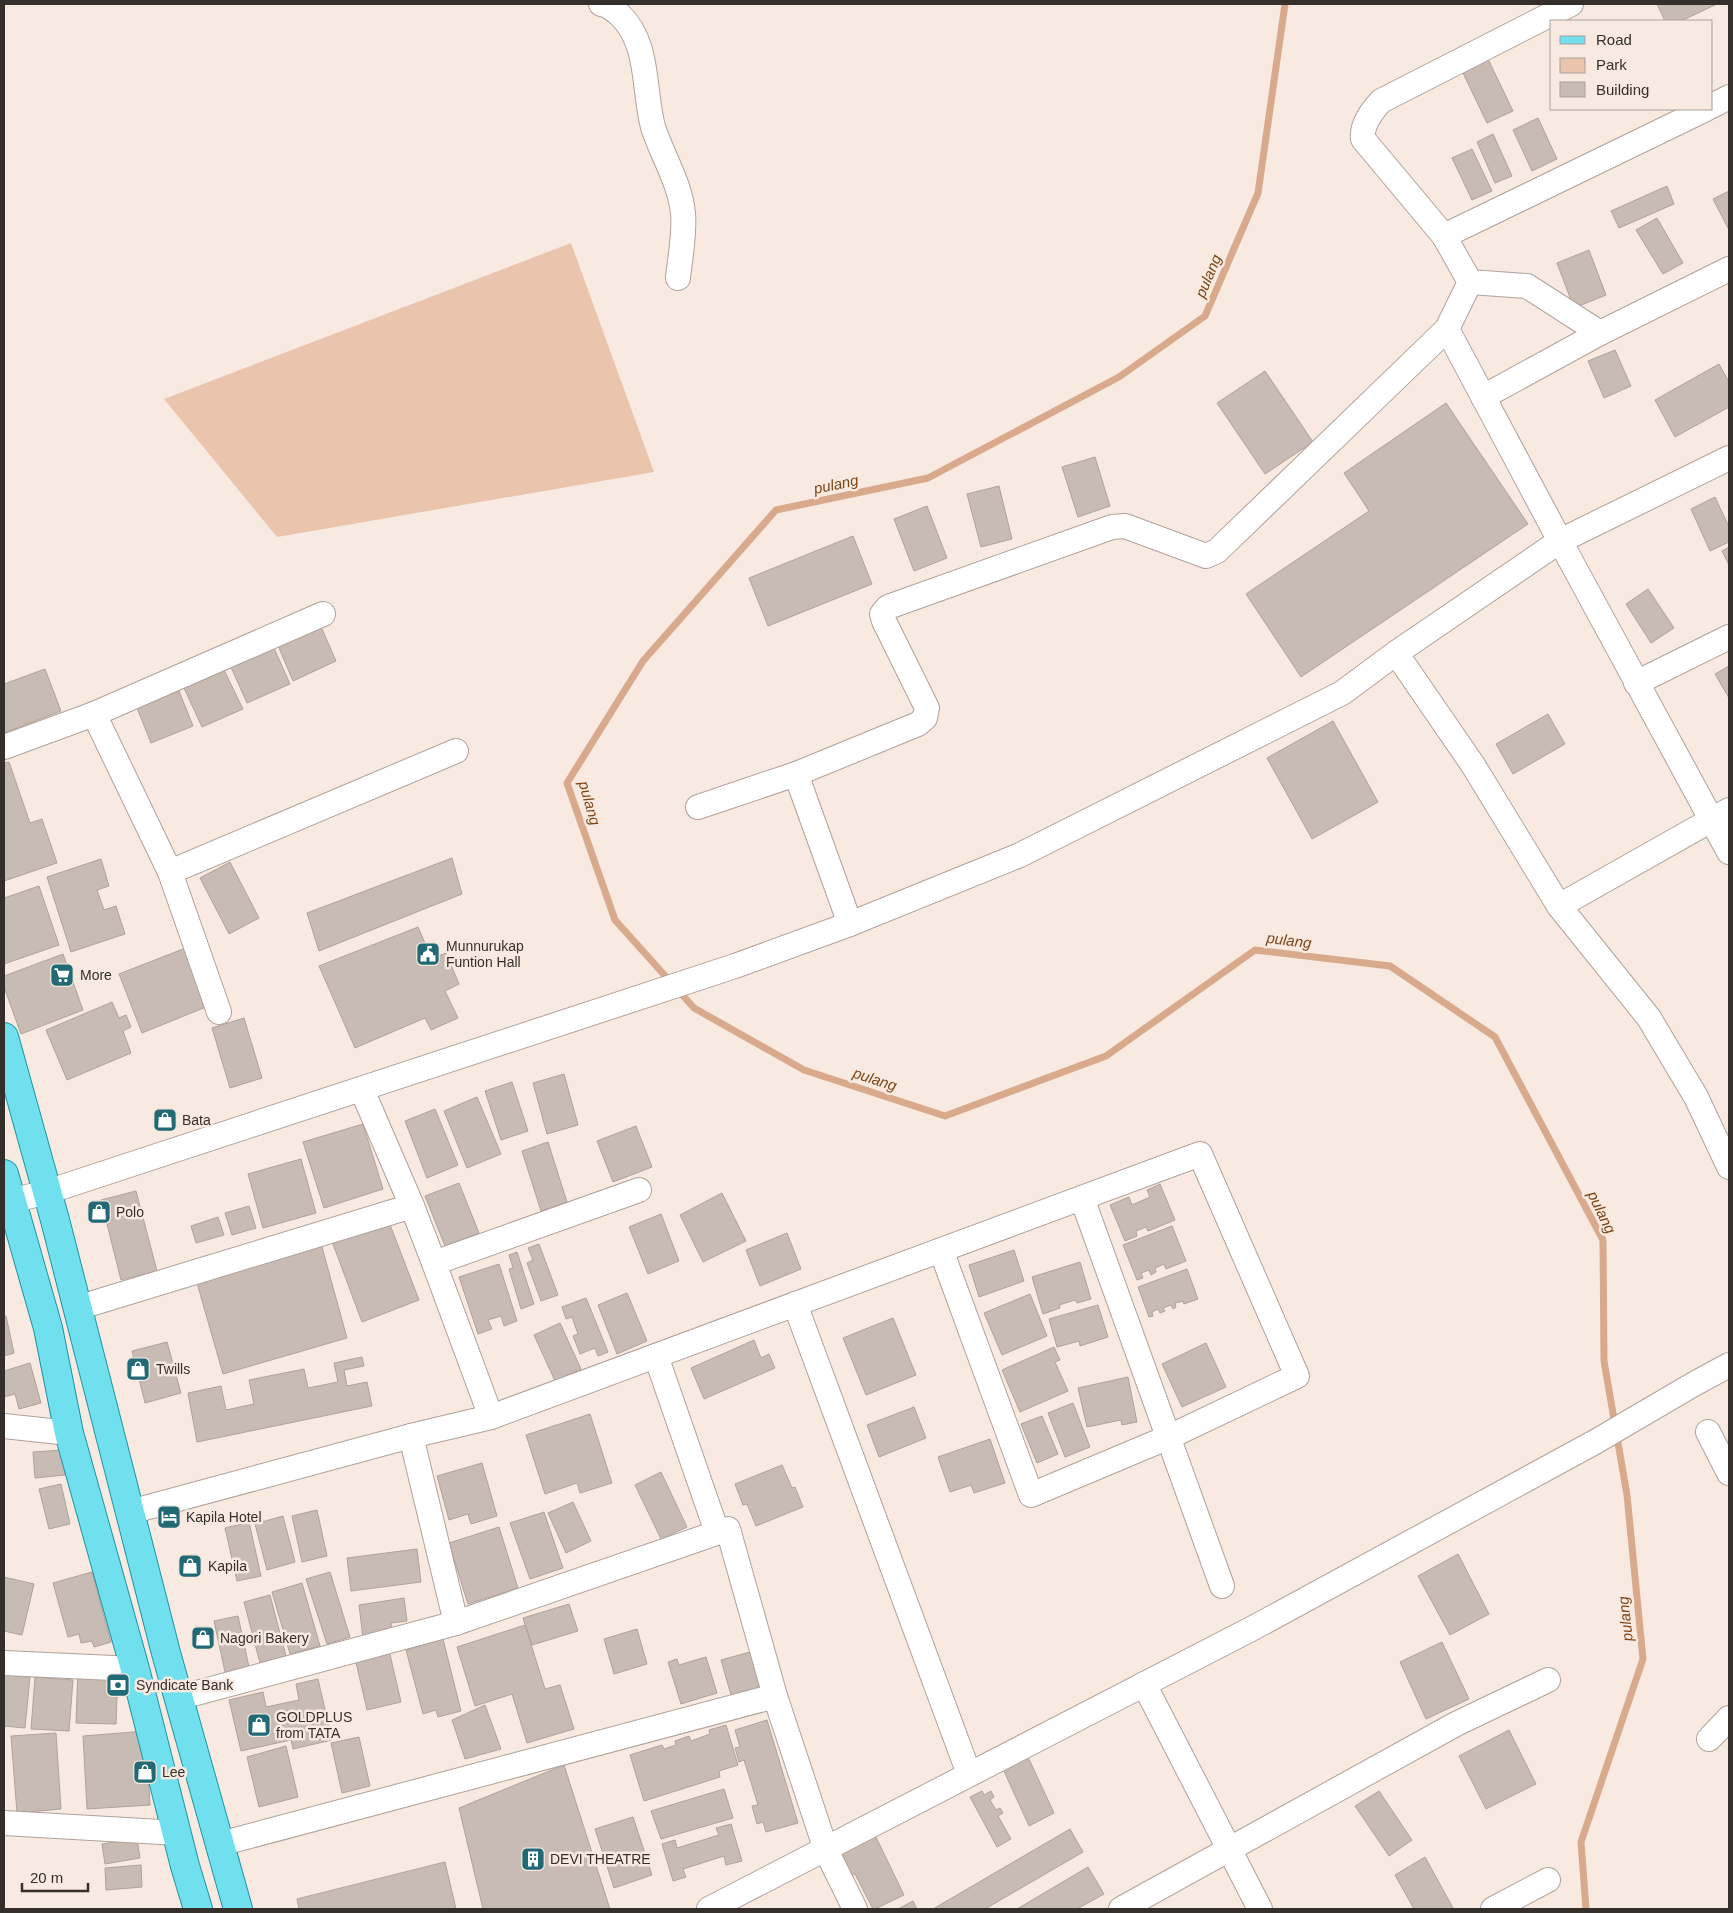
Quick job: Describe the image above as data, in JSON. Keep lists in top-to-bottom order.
{
  "water": ["pulang"],
  "places": {
    "public building": ["Munnurukap Funtion Hall"],
    "supermarket": ["More"],
    "shop": [
      "Bata",
      "Polo",
      "Twills",
      "Kapila",
      "Nagori Bakery",
      "GOLDPLUS from TATA",
      "Lee"
    ],
    "hotel": ["Kapila Hotel"],
    "bank": ["Syndicate Bank"],
    "building": ["DEVI THEATRE"]
  },
  "legend": ["Road", "Park", "Building"],
  "scale_bar": "20 m"
}
